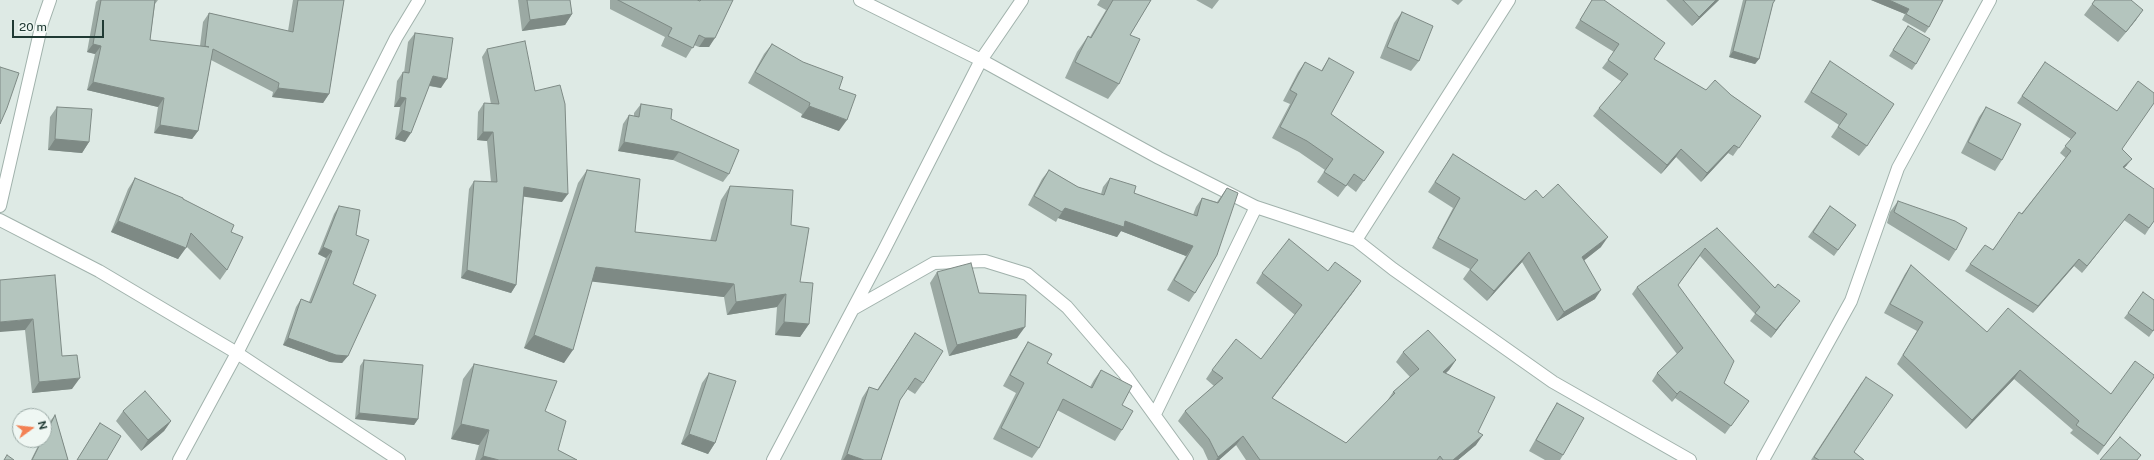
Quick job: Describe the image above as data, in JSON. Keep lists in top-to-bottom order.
{
  "scale_bar": "20 m",
  "north": "right"
}
